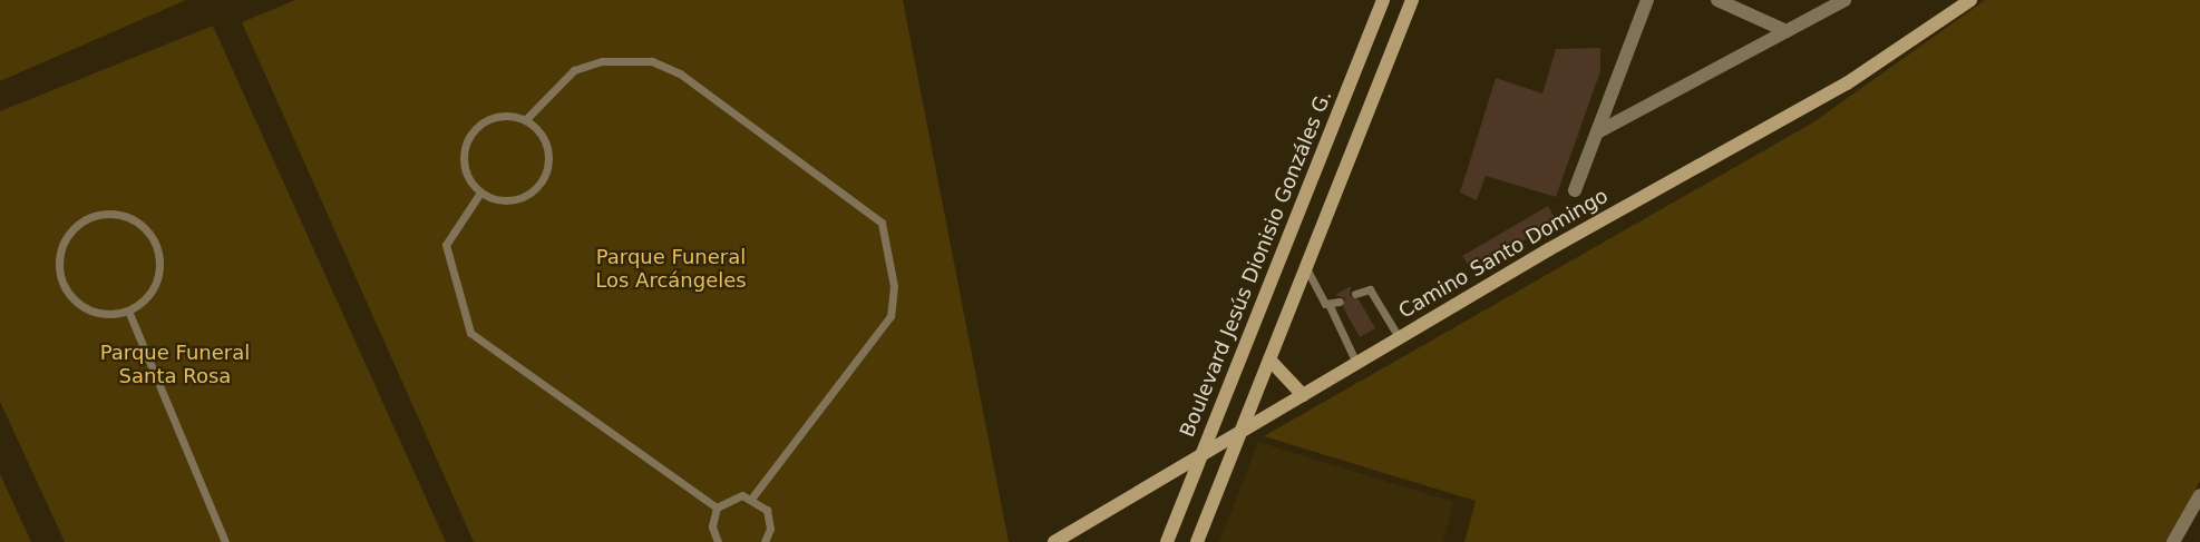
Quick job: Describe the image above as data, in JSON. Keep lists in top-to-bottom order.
{
  "streets": {
    "main road": ["Camino Santo Domingo", "Boulevard Jesús Dionisio Gonzáles G."]
  },
  "crossings": [
    ["Camino Santo Domingo", "Boulevard Jesús Dionisio Gonzáles G."]
  ],
  "parks": ["Parque Funeral Los Arcángeles", "Parque Funeral Santa Rosa"]
}
